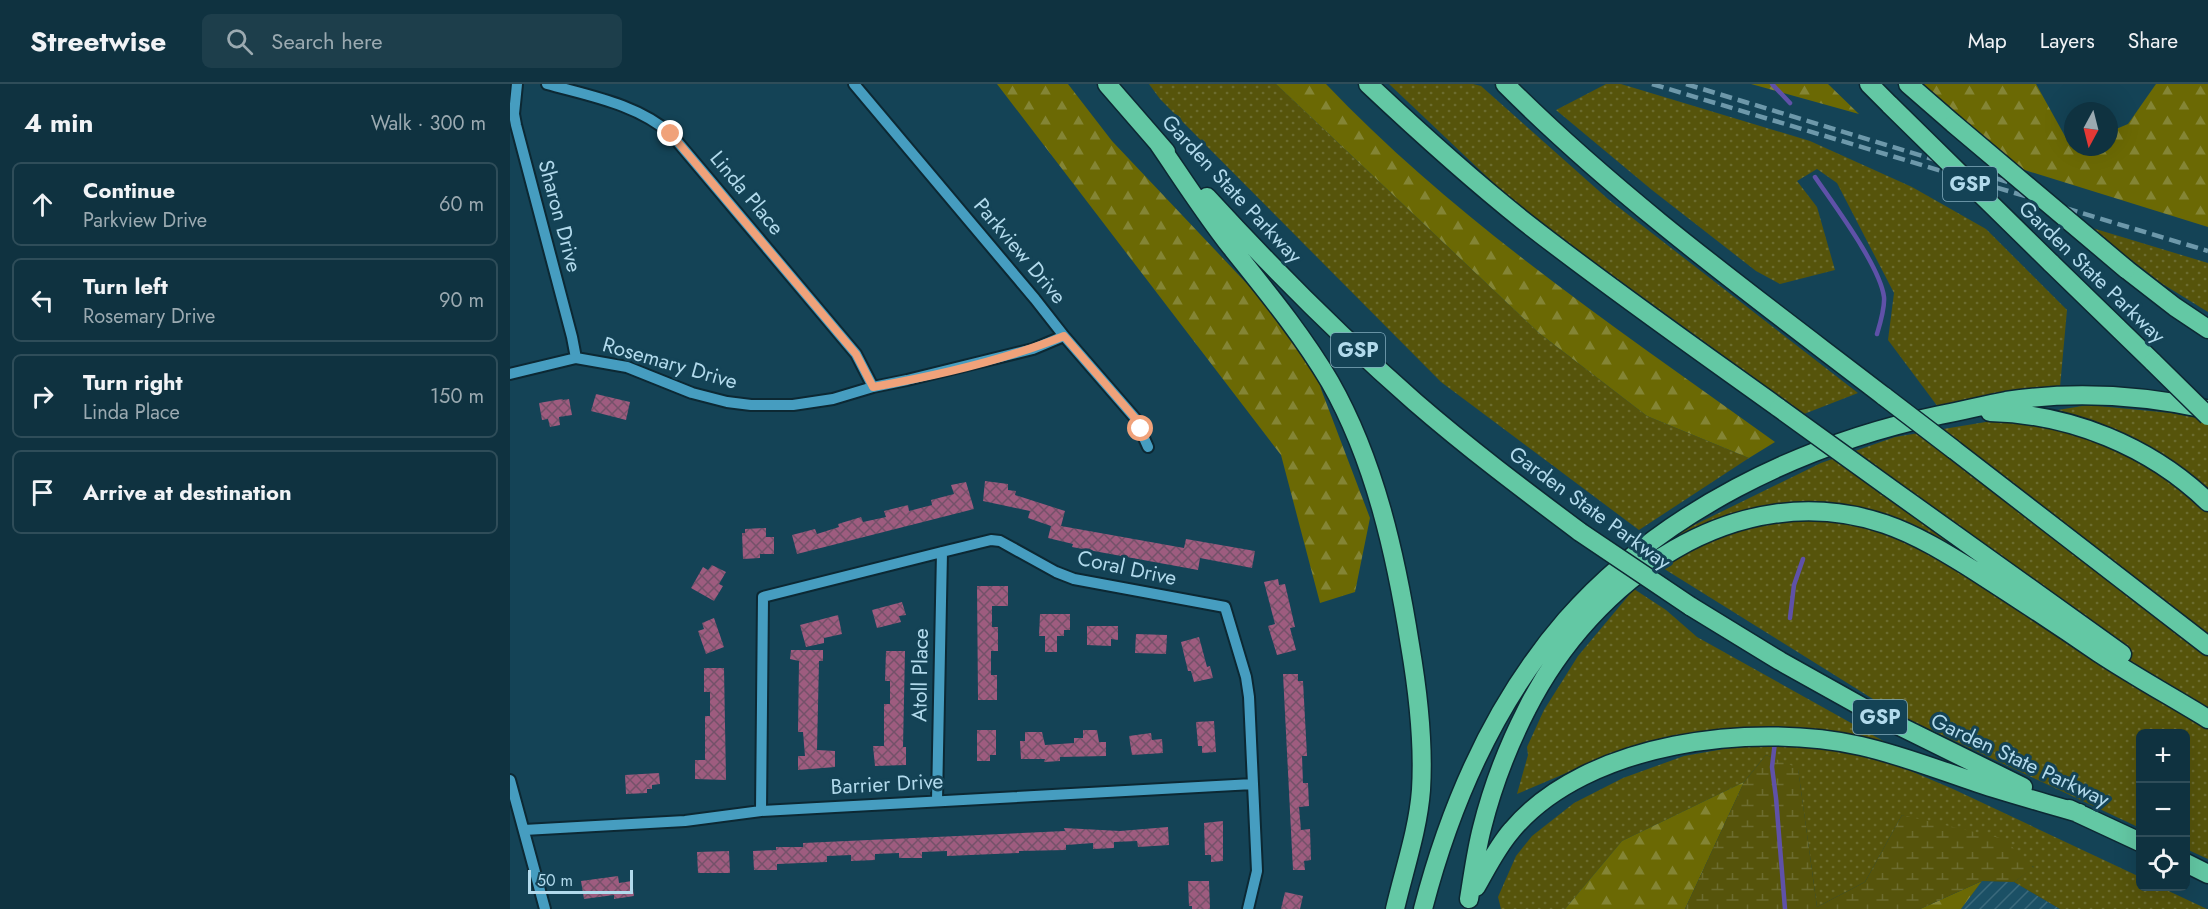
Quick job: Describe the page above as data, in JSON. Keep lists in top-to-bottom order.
{
  "streets": {
    "highway": ["GSP", "Garden State Parkway"],
    "street": [
      "Linda Place",
      "Sharon Drive",
      "Parkview Drive",
      "Rosemary Drive",
      "Coral Drive",
      "Atoll Place",
      "Barrier Drive"
    ]
  },
  "crossings": [
    ["Linda Place", "Rosemary Drive"],
    ["Sharon Drive", "Rosemary Drive"],
    ["Parkview Drive", "Rosemary Drive"],
    ["Coral Drive", "Atoll Place"],
    ["Coral Drive", "Barrier Drive"],
    ["Atoll Place", "Barrier Drive"]
  ],
  "scale_bar": "50 m",
  "north": "bottom",
  "page": {
    "header": "Streetwise",
    "search": "Search here",
    "nav": ["Map", "Layers", "Share"],
    "heading": ["4 min", "Walk · 300 m"],
    "list": [
      ["Continue", "Parkview Drive", "60 m"],
      ["Turn left", "Rosemary Drive", "90 m"],
      ["Turn right", "Linda Place", "150 m"],
      "Arrive at destination"
    ],
    "map_buttons": ["+", "−"],
    "scale": "50 m"
  }
}
